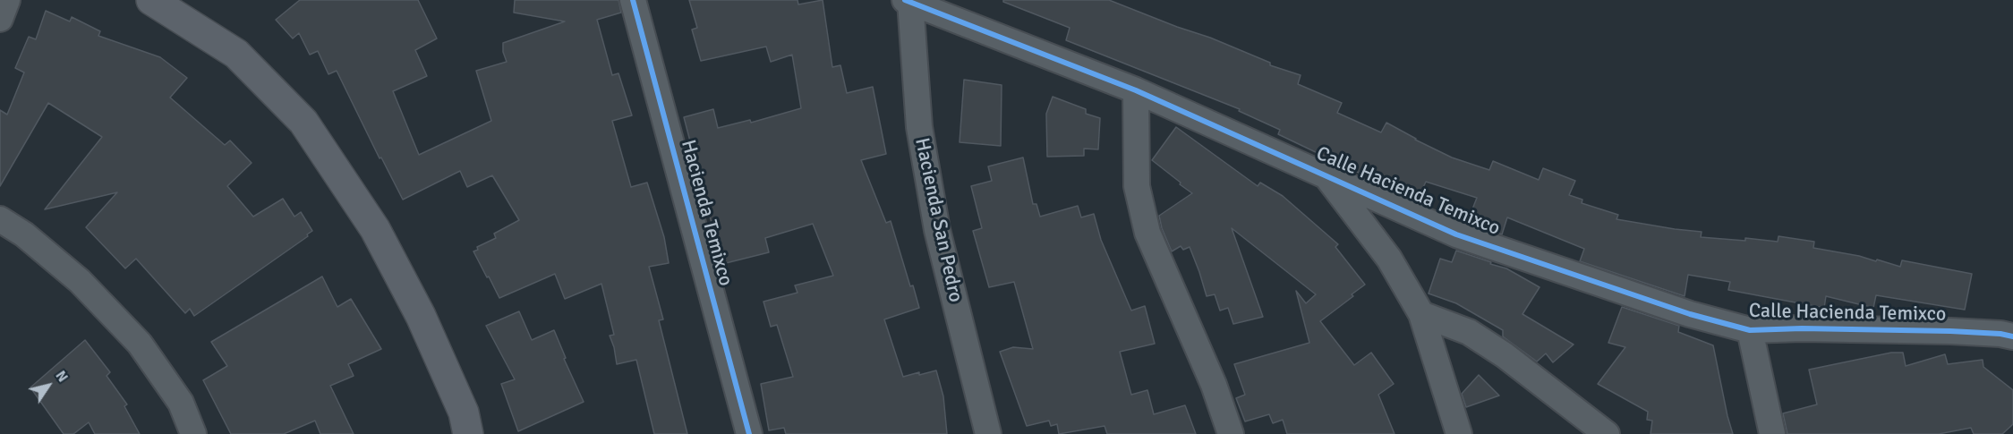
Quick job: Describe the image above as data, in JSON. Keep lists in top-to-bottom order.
{
  "streets": {
    "street": ["Calle Hacienda Temixco", "Hacienda Temixco", "Hacienda San Pedro"]
  },
  "crossings": [
    ["Calle Hacienda Temixco", "Hacienda San Pedro"]
  ],
  "north": "top right"
}
